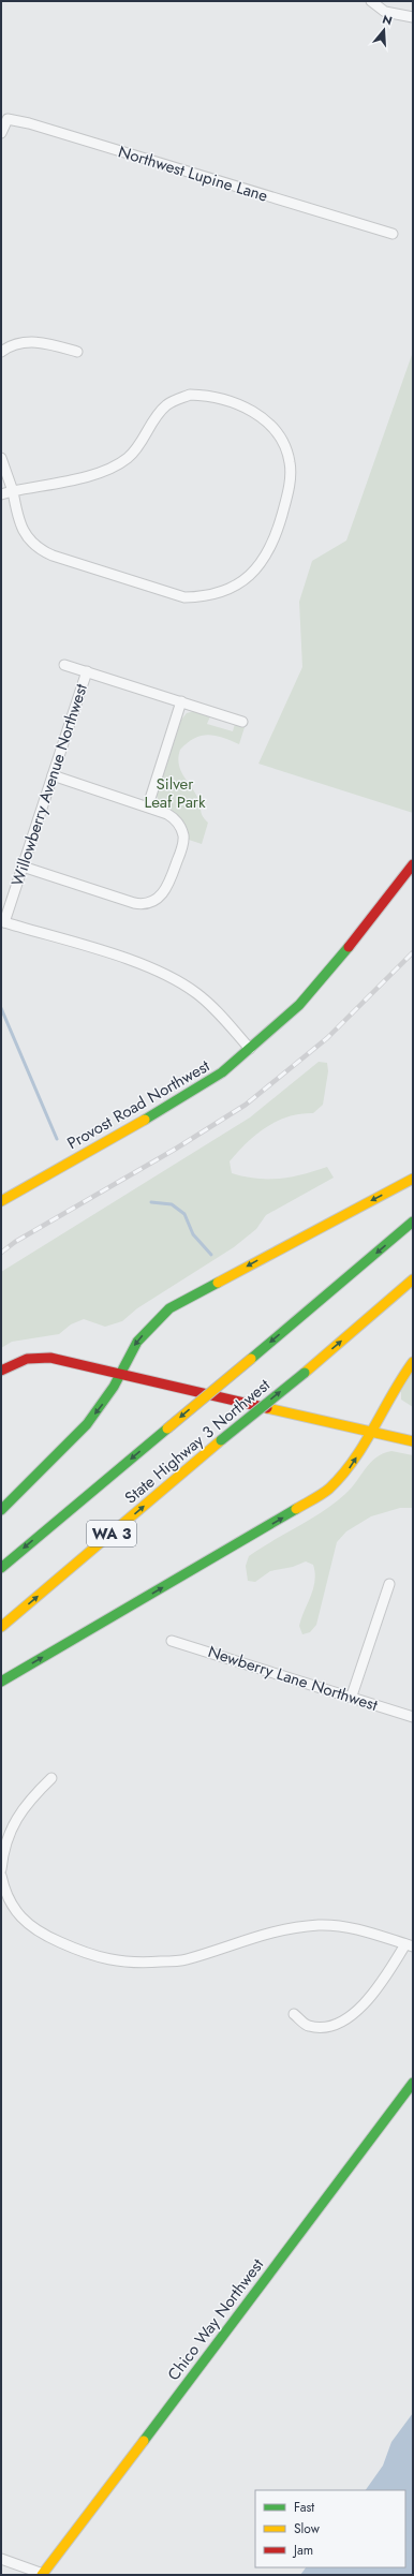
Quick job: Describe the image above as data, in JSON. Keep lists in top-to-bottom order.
{
  "streets": {
    "main road": [
      "Provost Road Northwest",
      "State Highway 3 Northwest",
      "WA 3",
      "Chico Way Northwest"
    ],
    "street": ["Northwest Lupine Lane", "Willowberry Avenue Northwest", "Newberry Lane Northwest"]
  },
  "parks": ["Silver Leaf Park"],
  "legend": ["Fast", "Slow", "Jam"],
  "north": "top"
}
